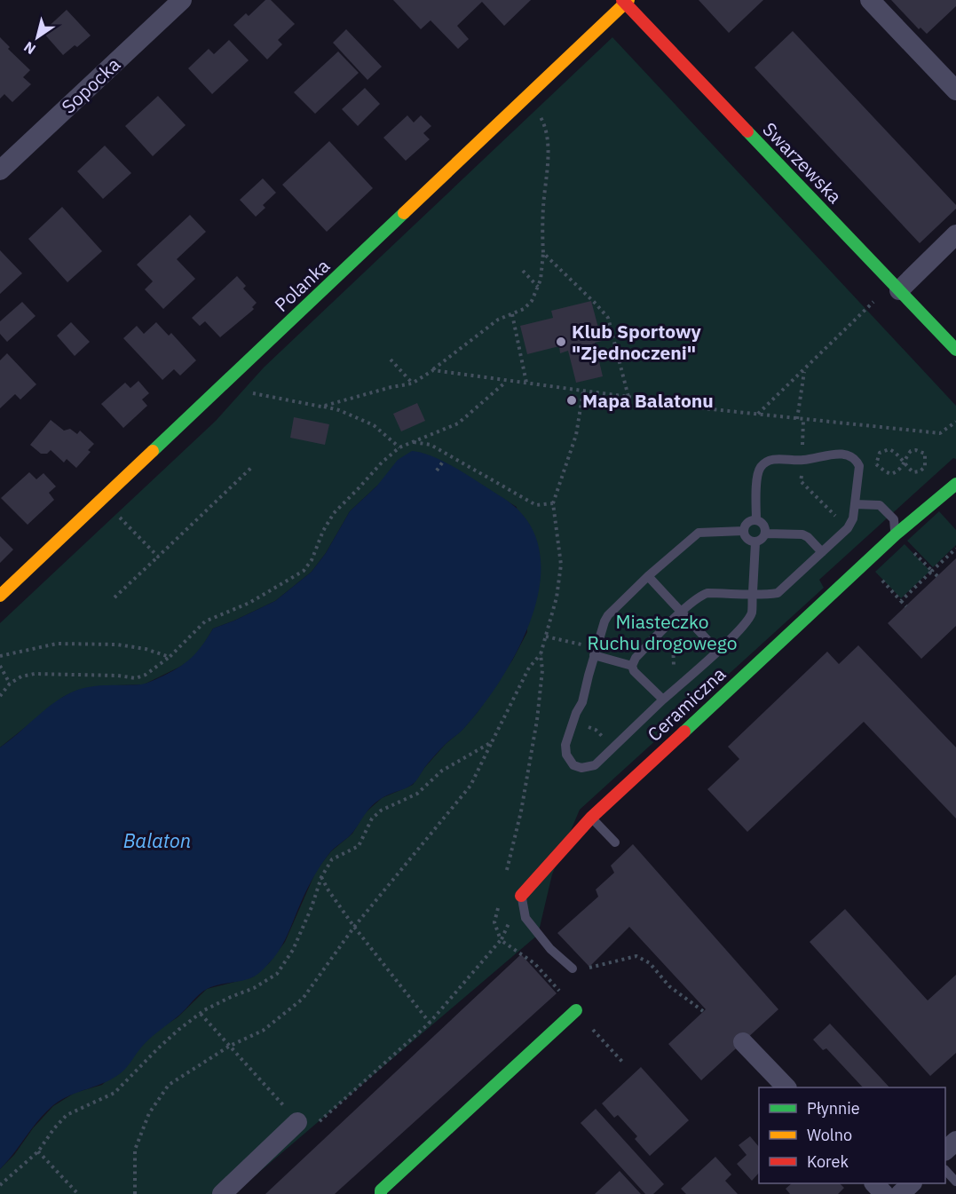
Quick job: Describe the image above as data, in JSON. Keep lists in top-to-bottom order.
{
  "streets": {
    "street": [
      "Sopocka",
      "Swarzewska",
      "Polanka",
      "Ceramiczna"
    ]
  },
  "crossings": [
    ["Swarzewska", "Polanka"]
  ],
  "water": ["Balaton"],
  "parks": ["Miasteczko Ruchu drogowego"],
  "places": ["Klub Sportowy \"Zjednoczeni\"", "Mapa Balatonu"],
  "legend": ["Płynnie", "Wolno", "Korek"],
  "north": "bottom left"
}
